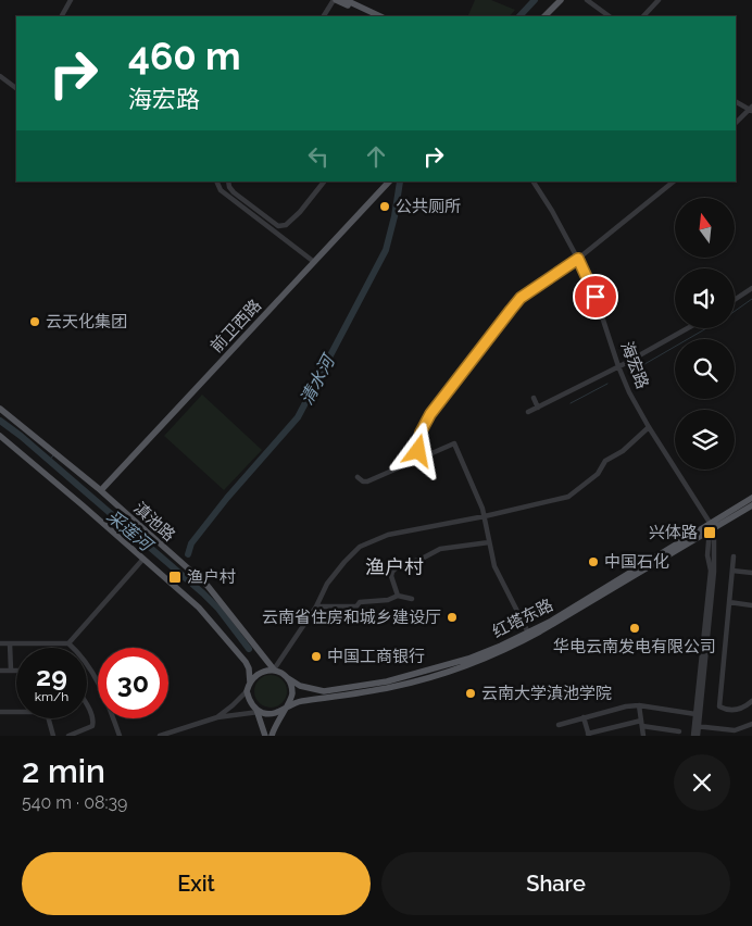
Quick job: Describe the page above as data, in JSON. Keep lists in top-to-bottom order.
{
  "streets": {
    "main road": ["前卫西路", "滇池路", "红塔东路"],
    "street": ["海宏路"]
  },
  "crossings": [
    ["前卫西路", "滇池路"],
    ["海宏路", "红塔东路"],
    ["滇池路", "红塔东路"]
  ],
  "districts": ["渔户村"],
  "water": ["清水河", "采莲河"],
  "places": {
    "other": [
      "公共厕所",
      "云天化集团",
      "中国石化",
      "云南省住房和城乡建设厅",
      "华电云南发电有限公司",
      "中国工商银行",
      "云南大学滇池学院"
    ],
    "transit": ["兴体路", "渔户村"]
  },
  "north": "top",
  "page": {
    "turn": ["460 m", "海宏路"],
    "speed": "29 km/h",
    "limit": "30",
    "heading": ["2 min", "540 m · 08:39"],
    "buttons": ["Exit", "Share"]
  }
}
